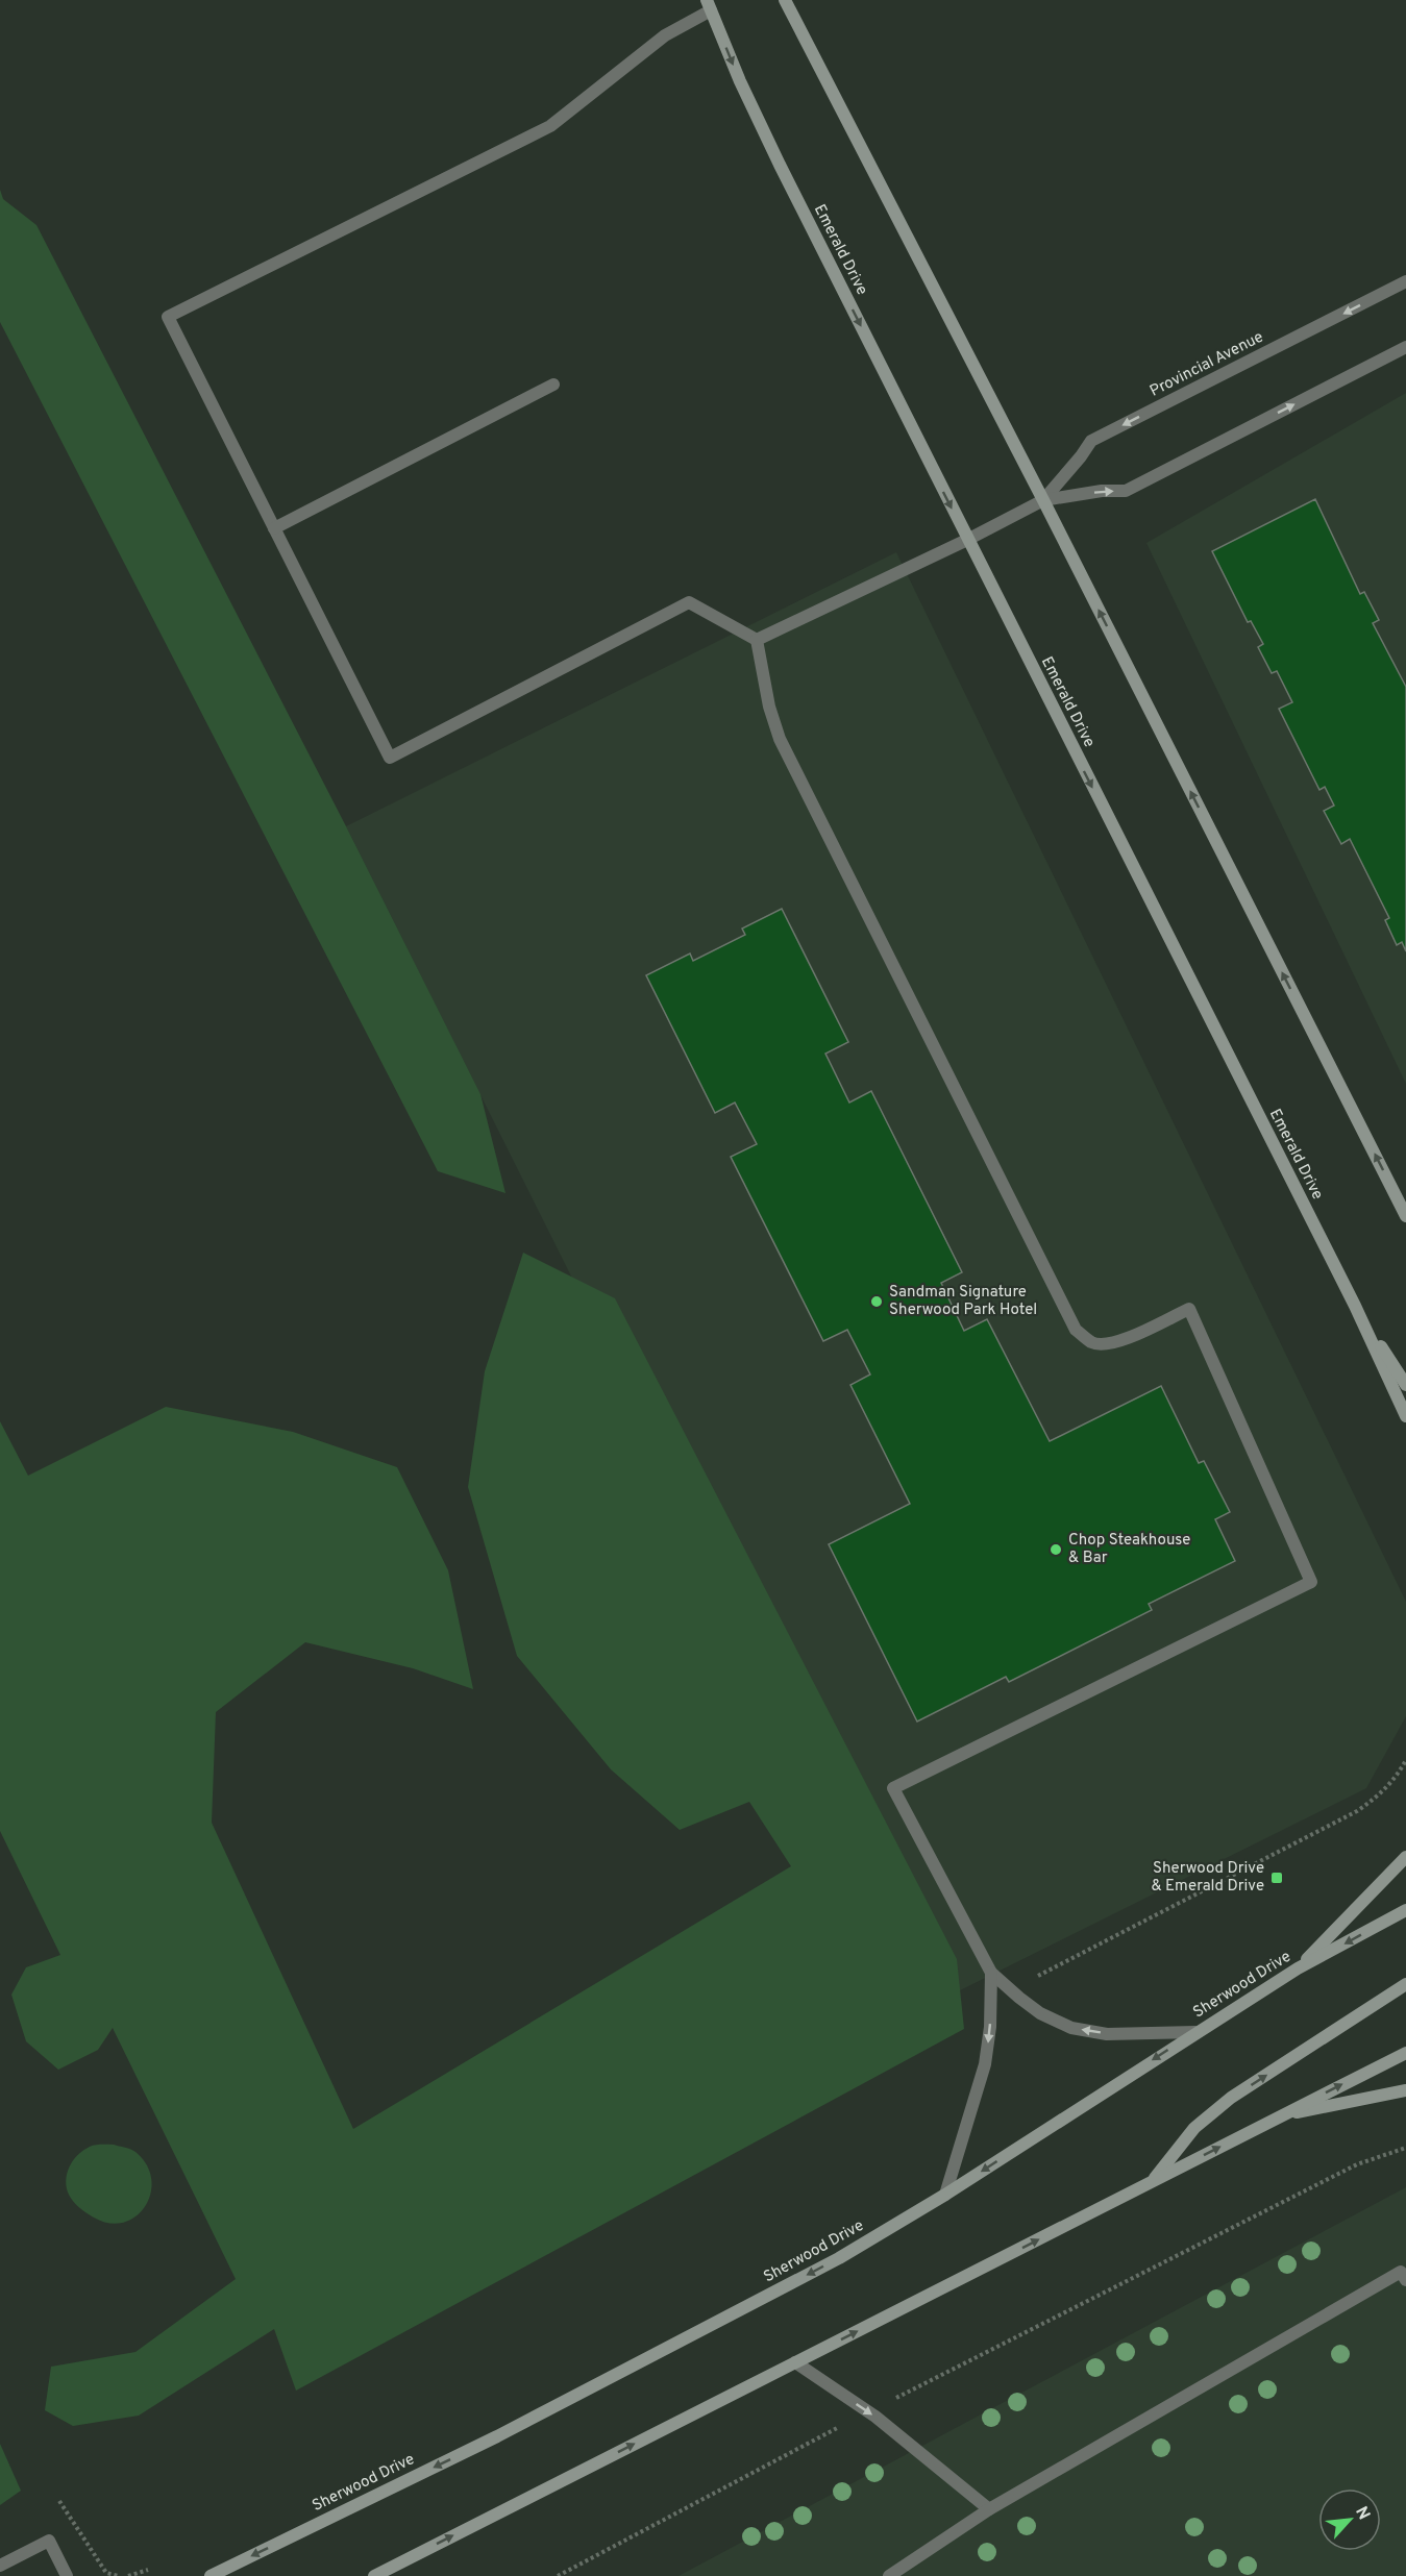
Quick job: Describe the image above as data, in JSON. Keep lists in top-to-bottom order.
{
  "streets": {
    "main road": ["Emerald Drive", "Sherwood Drive"],
    "street": ["Provincial Avenue"]
  },
  "crossings": [
    ["Emerald Drive", "Provincial Avenue"]
  ],
  "places": {
    "other": ["Sandman Signature Sherwood Park Hotel", "Chop Steakhouse & Bar"],
    "transit": ["Sherwood Drive & Emerald Drive"]
  },
  "north": "top right"
}
